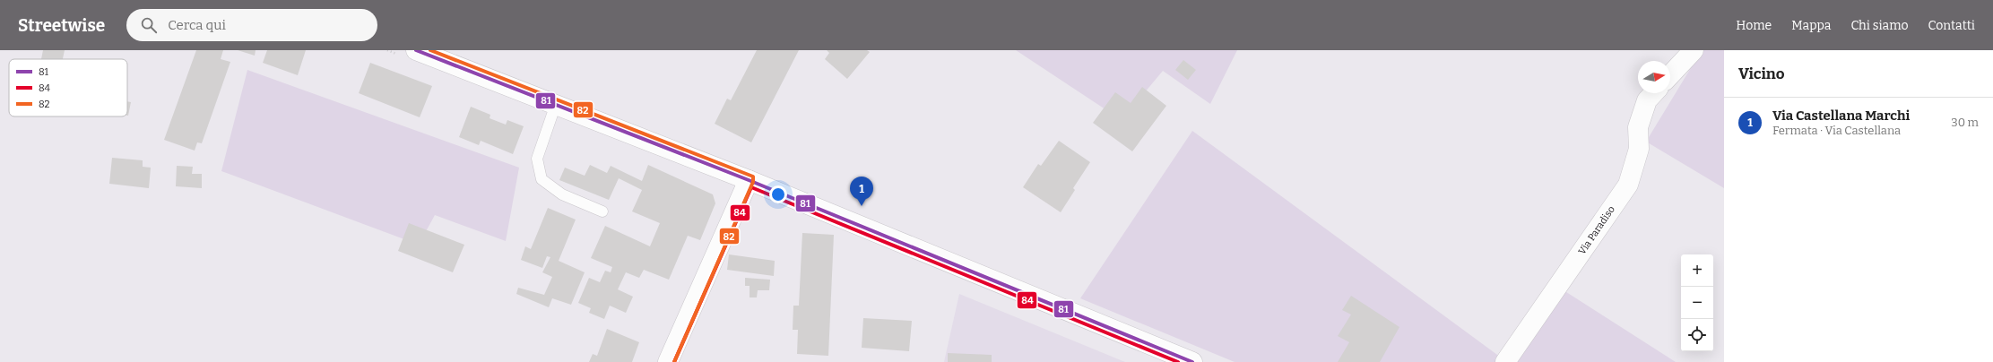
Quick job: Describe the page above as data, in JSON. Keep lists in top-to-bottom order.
{
  "streets": {
    "main road": ["Via Paradiso"]
  },
  "lines": ["transit line 81", "transit line 82", "transit line 84"],
  "legend": ["81", "84", "82"],
  "north": "right",
  "page": {
    "header": "Streetwise",
    "search": "Cerca qui",
    "nav": [
      "Home",
      "Mappa",
      "Chi siamo",
      "Contatti"
    ],
    "heading": "Vicino",
    "list": [
      {
        "mark": "1",
        "name": "Via Castellana Marchi",
        "note": "Fermata · Via Castellana",
        "value": "30 m"
      }
    ],
    "pins": "1",
    "map_buttons": ["+", "−"]
  }
}
